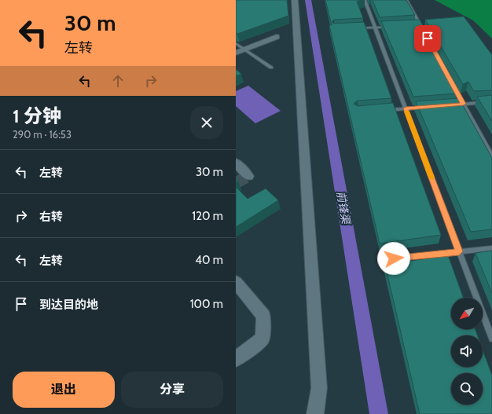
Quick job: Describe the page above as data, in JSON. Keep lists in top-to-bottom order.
{
  "water": ["前锋渠"],
  "north": "bottom left",
  "page": {
    "turn": ["30 m", "左转"],
    "heading": ["1 分钟", "290 m · 16:53"],
    "list": [
      {
        "name": "左转",
        "value": "30 m"
      },
      {
        "name": "右转",
        "value": "120 m"
      },
      {
        "name": "左转",
        "value": "40 m"
      },
      {
        "name": "到达目的地",
        "value": "100 m"
      }
    ],
    "buttons": ["退出", "分享"]
  }
}
